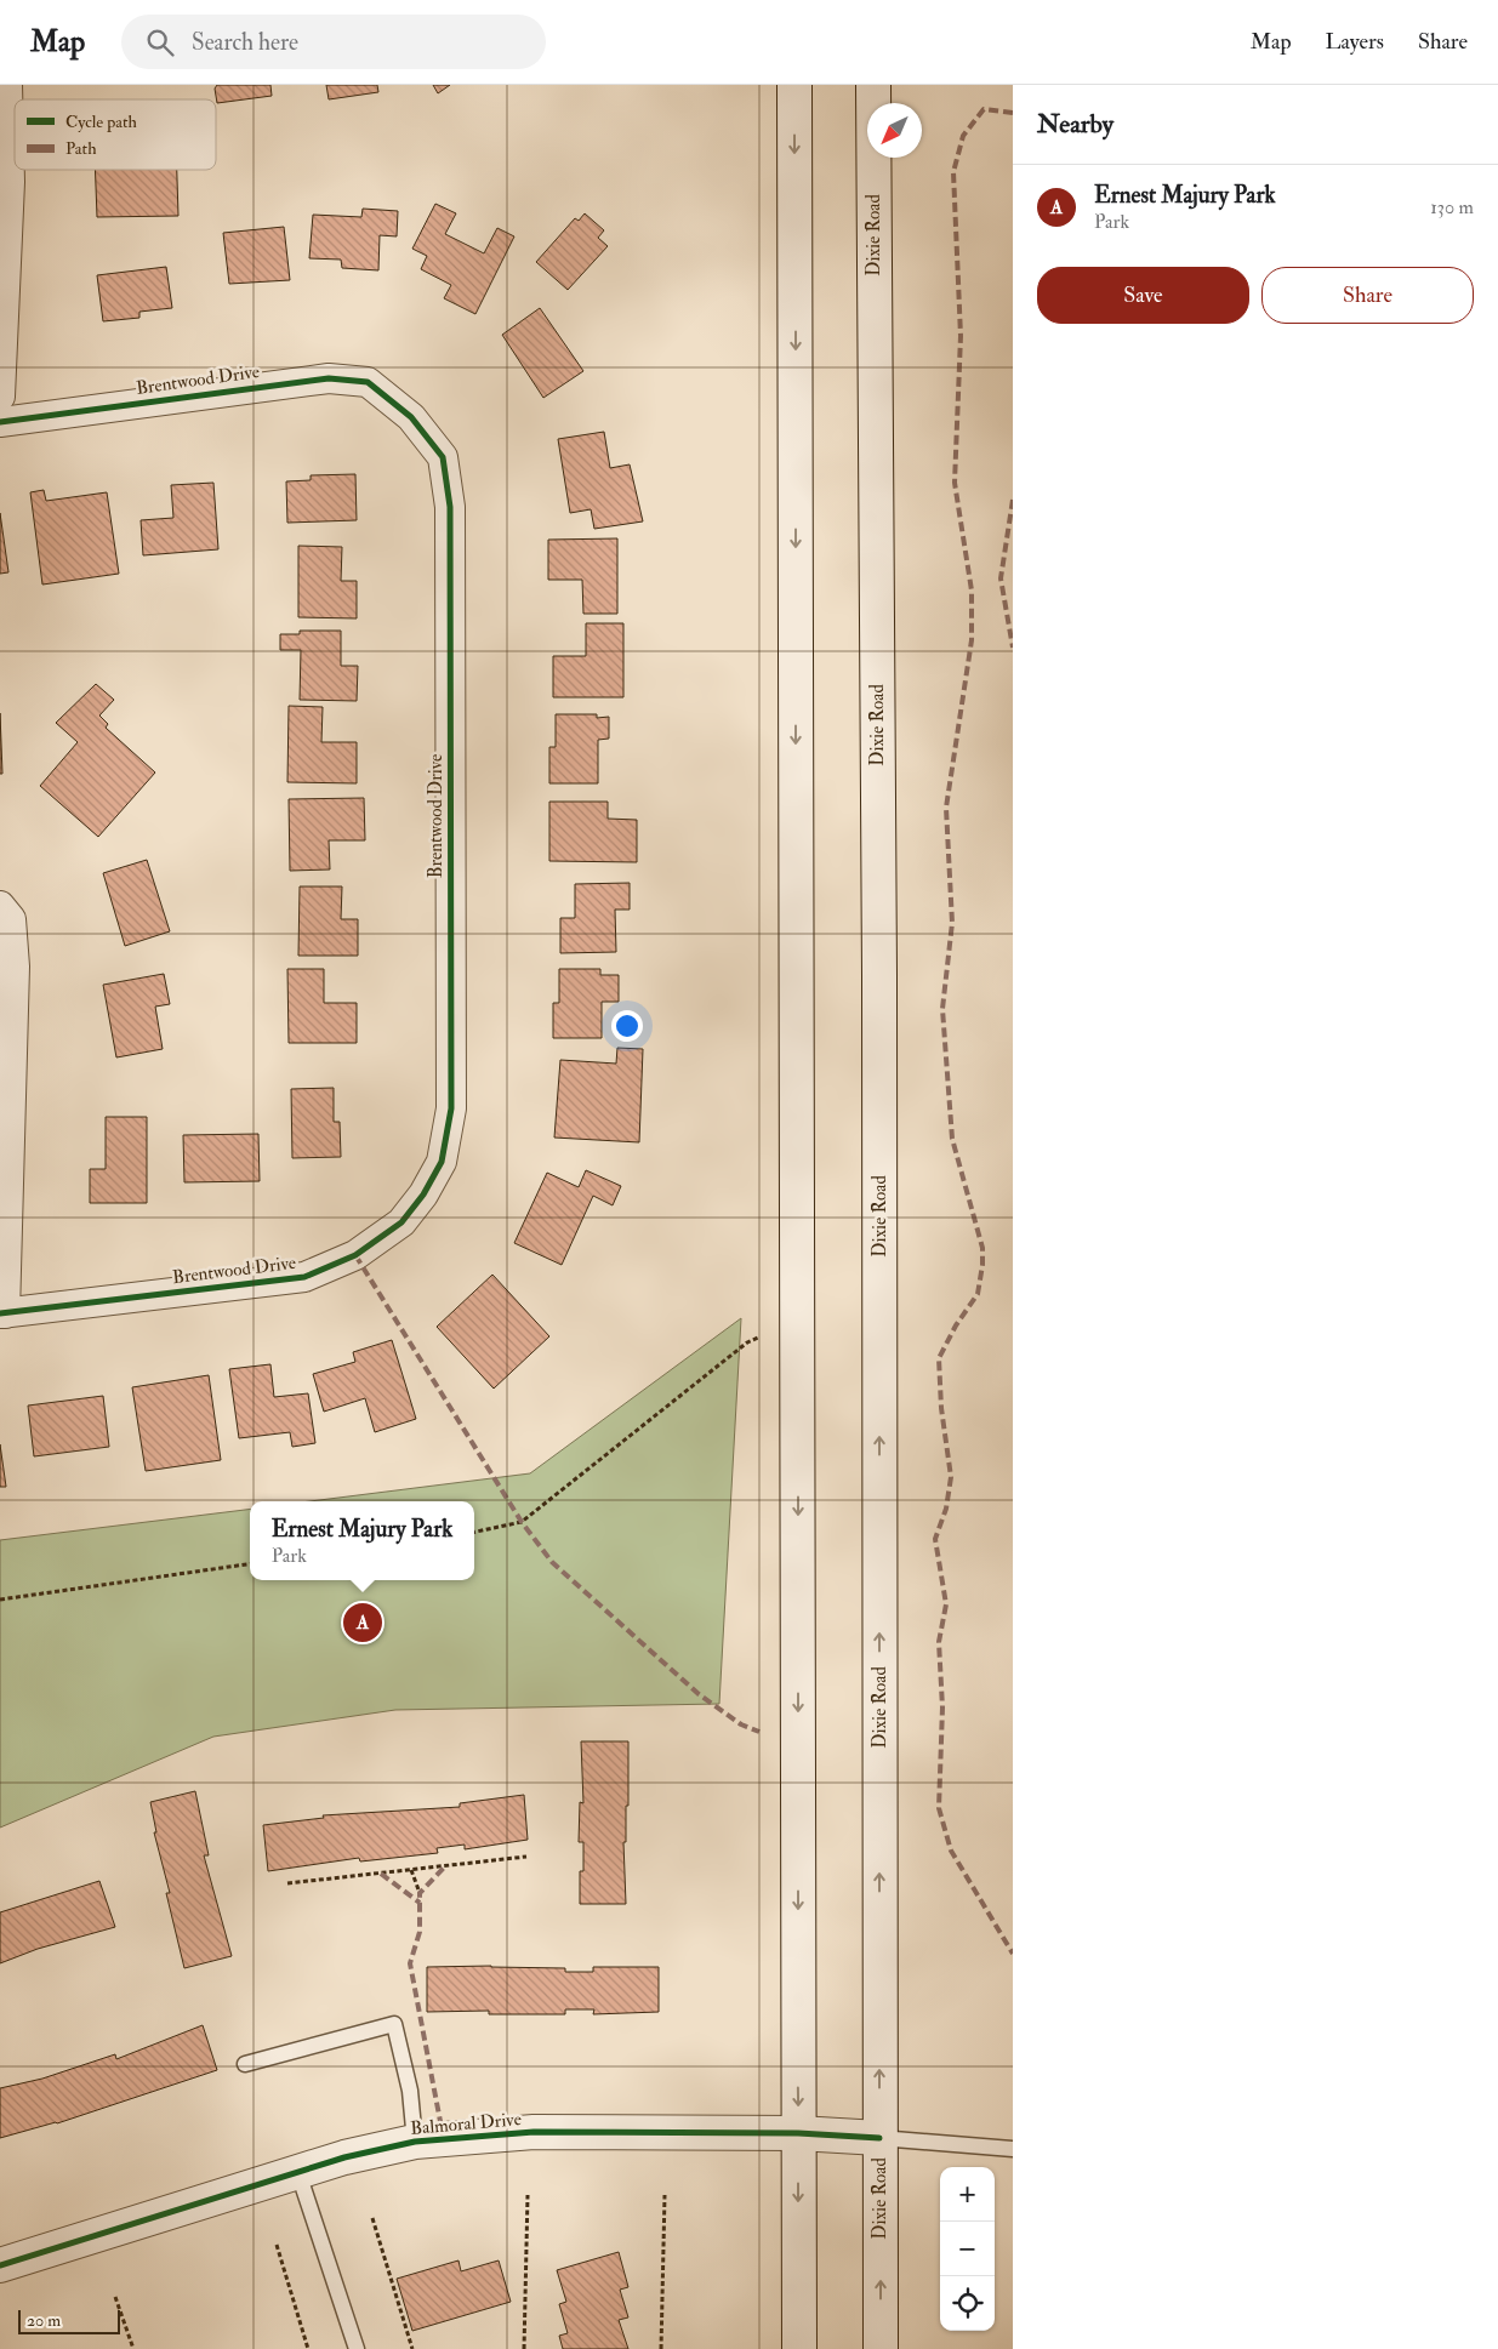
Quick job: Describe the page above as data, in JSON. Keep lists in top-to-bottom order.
{
  "streets": {
    "main road": ["Dixie Road", "Balmoral Drive"],
    "street": ["Brentwood Drive"]
  },
  "crossings": [
    ["Dixie Road", "Balmoral Drive"]
  ],
  "legend": ["Cycle path", "Path"],
  "scale_bar": "20 m",
  "north": "bottom left",
  "page": {
    "header": "Map",
    "search": "Search here",
    "nav": ["Map", "Layers", "Share"],
    "heading": "Nearby",
    "list": [
      {
        "mark": "A",
        "name": "Ernest Majury Park",
        "note": "Park",
        "value": "130 m"
      }
    ],
    "buttons": ["Save", "Share"],
    "popup": ["Ernest Majury Park", "Park"],
    "pins": "A",
    "map_buttons": ["+", "−"],
    "scale": "20 m"
  }
}
